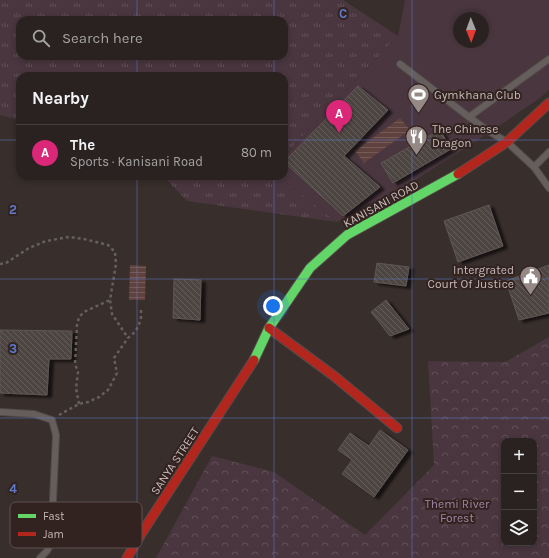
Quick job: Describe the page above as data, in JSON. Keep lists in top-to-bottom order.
{
  "streets": {
    "street": ["KANISANI ROAD", "SANYA STREET"]
  },
  "crossings": [
    ["KANISANI ROAD", "SANYA STREET"]
  ],
  "parks": ["Themi River Forest"],
  "places": {
    "sports": ["Gymkhana Club"],
    "restaurant": ["The Chinese Dragon"],
    "public building": ["Intergrated Court Of Justice"]
  },
  "legend": ["Fast", "Jam"],
  "north": "bottom",
  "page": {
    "search": "Search here",
    "heading": "Nearby",
    "pins": "A",
    "list": [
      {
        "mark": "A",
        "name": "The",
        "note": "Sports · Kanisani Road",
        "value": "80 m"
      }
    ],
    "map_buttons": ["+", "−"]
  },
  "grid": {
    "columns": ["C"],
    "rows": ["2", "3", "4"]
  }
}
